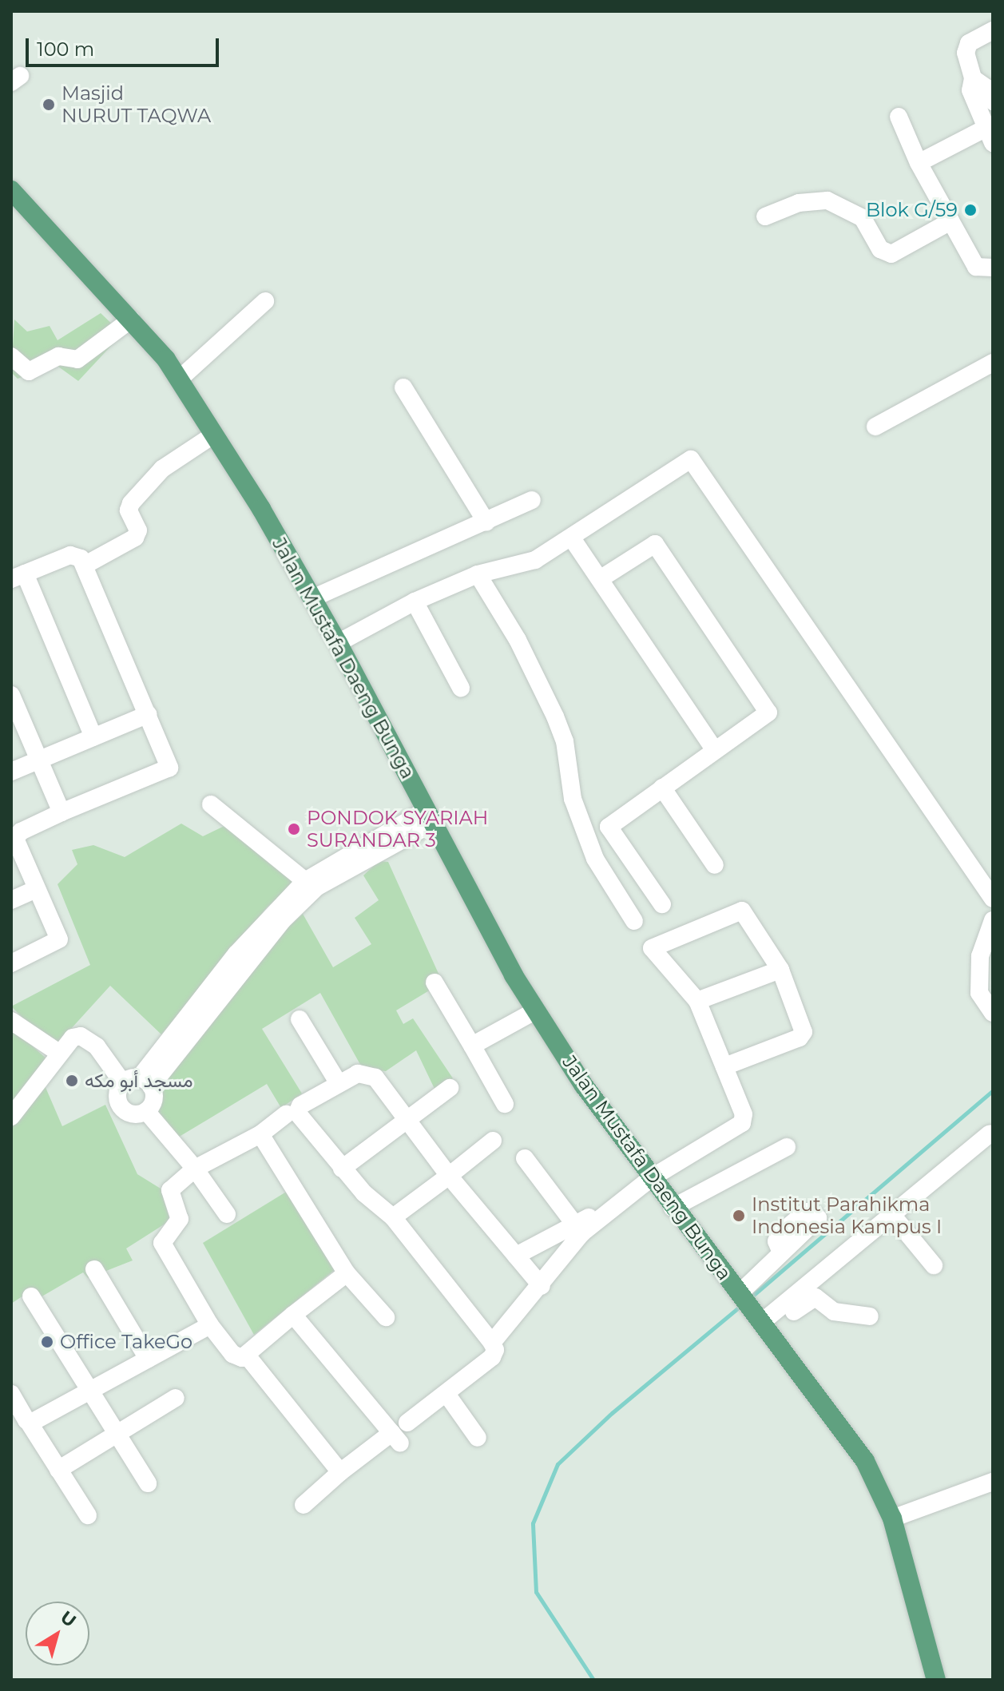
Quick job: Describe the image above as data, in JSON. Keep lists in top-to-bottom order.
{
  "streets": {
    "main road": ["Jalan Mustafa Daeng Bunga"]
  },
  "places": [
    "Masjid NURUT TAQWA",
    "Blok G/59",
    "PONDOK SYARIAH SURANDAR 3",
    "مسجد أبو مكه",
    "Institut Parahikma Indonesia Kampus I",
    "Office TakeGo"
  ],
  "scale_bar": "100 m",
  "north": "top right"
}
